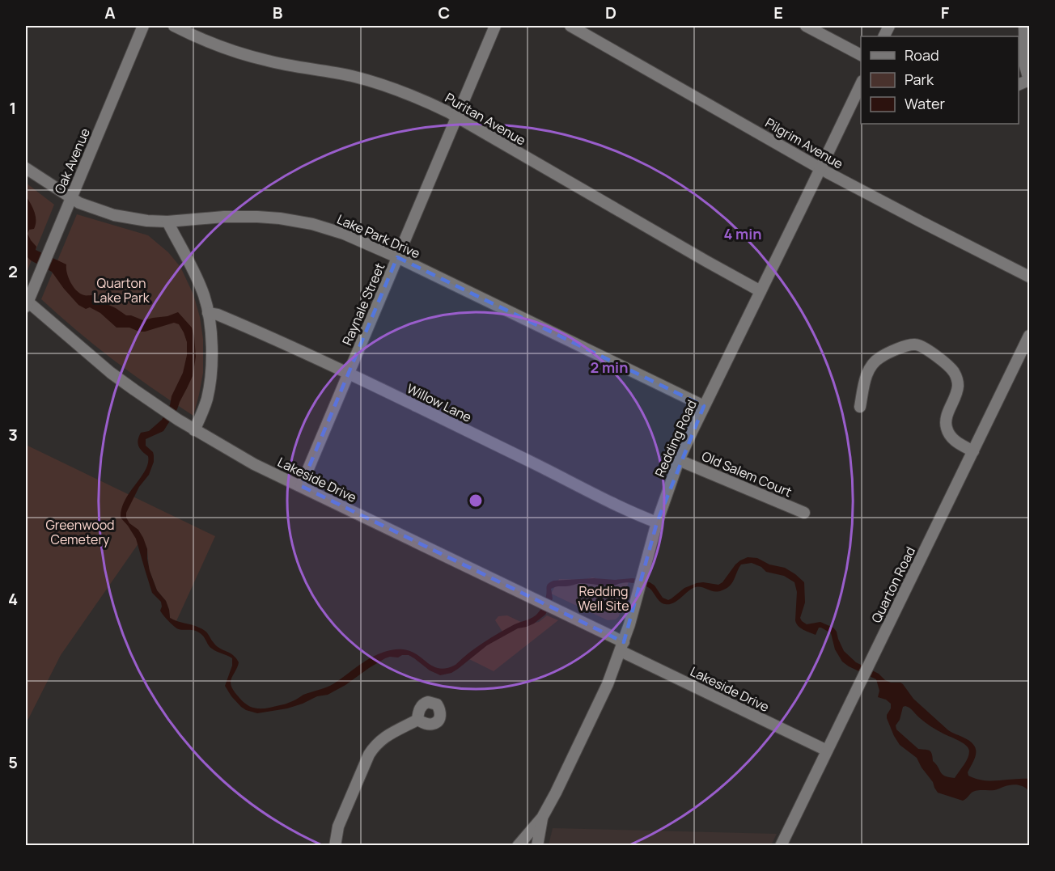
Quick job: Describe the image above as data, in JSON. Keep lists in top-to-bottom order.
{
  "streets": {
    "street": [
      "Puritan Avenue",
      "Pilgrim Avenue",
      "Oak Avenue",
      "Lake Park Drive",
      "Raynale Street",
      "Willow Lane",
      "Redding Road",
      "Old Salem Court",
      "Lakeside Drive",
      "Quarton Road"
    ]
  },
  "crossings": [
    ["Puritan Avenue", "Raynale Street"],
    ["Puritan Avenue", "Redding Road"],
    ["Pilgrim Avenue", "Redding Road"],
    ["Oak Avenue", "Lake Park Drive"],
    ["Oak Avenue", "Lakeside Drive"],
    ["Lake Park Drive", "Raynale Street"],
    ["Lake Park Drive", "Redding Road"],
    ["Raynale Street", "Willow Lane"],
    ["Raynale Street", "Lakeside Drive"],
    ["Willow Lane", "Redding Road"],
    ["Redding Road", "Old Salem Court"],
    ["Redding Road", "Lakeside Drive"],
    ["Lakeside Drive", "Quarton Road"]
  ],
  "parks": ["Quarton Lake Park", "Greenwood Cemetery", "Redding Well Site"],
  "legend": ["Road", "Park", "Water"],
  "grid": {
    "columns": [
      "A",
      "B",
      "C",
      "D",
      "E",
      "F"
    ],
    "rows": [
      "1",
      "2",
      "3",
      "4",
      "5"
    ]
  },
  "rings": ["4 min", "2 min"]
}
